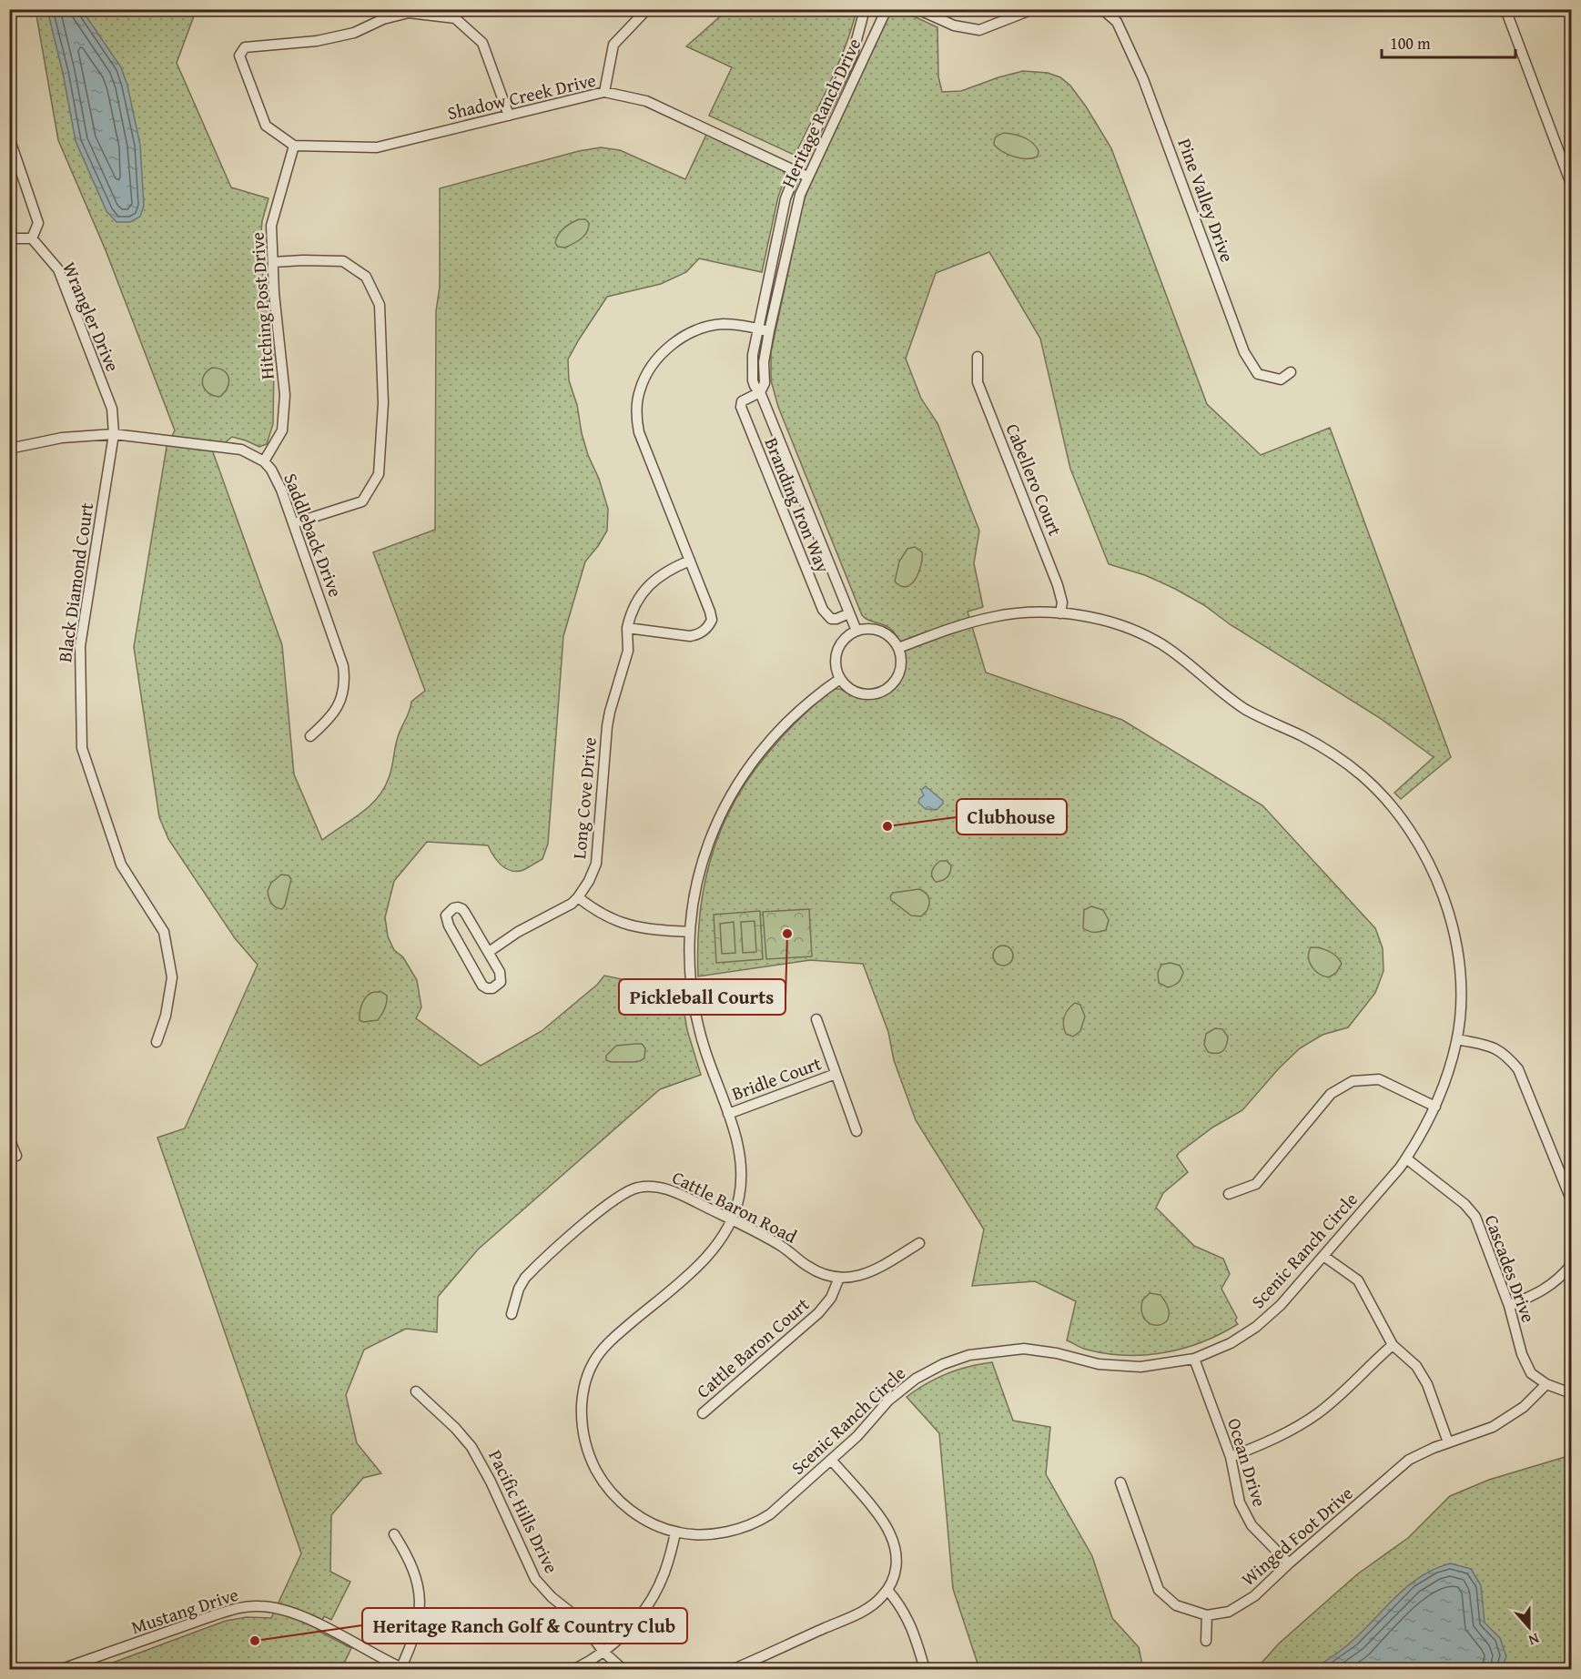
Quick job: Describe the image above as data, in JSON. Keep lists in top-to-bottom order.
{
  "streets": {
    "street": [
      "Shadow Creek Drive",
      "Heritage Ranch Drive",
      "Pine Valley Drive",
      "Hitching Post Drive",
      "Wrangler Drive",
      "Cabellero Court",
      "Branding Iron Way",
      "Saddleback Drive",
      "Black Diamond Court",
      "Long Cove Drive",
      "Bridle Court",
      "Cattle Baron Road",
      "Scenic Ranch Circle",
      "Cascades Drive",
      "Cattle Baron Court",
      "Ocean Drive",
      "Pacific Hills Drive",
      "Winged Foot Drive",
      "Mustang Drive"
    ]
  },
  "crossings": [
    ["Shadow Creek Drive", "Heritage Ranch Drive"],
    ["Shadow Creek Drive", "Hitching Post Drive"],
    ["Heritage Ranch Drive", "Branding Iron Way"],
    ["Heritage Ranch Drive", "Scenic Ranch Circle"],
    ["Hitching Post Drive", "Saddleback Drive"],
    ["Wrangler Drive", "Saddleback Drive"],
    ["Wrangler Drive", "Black Diamond Court"],
    ["Cabellero Court", "Scenic Ranch Circle"],
    ["Saddleback Drive", "Black Diamond Court"],
    ["Bridle Court", "Scenic Ranch Circle"],
    ["Cattle Baron Road", "Scenic Ranch Circle"],
    ["Cattle Baron Road", "Cattle Baron Court"],
    ["Scenic Ranch Circle", "Cascades Drive"],
    ["Scenic Ranch Circle", "Ocean Drive"],
    ["Cascades Drive", "Winged Foot Drive"],
    ["Ocean Drive", "Winged Foot Drive"]
  ],
  "places": ["Clubhouse", "Pickleball Courts", "Heritage Ranch Golf & Country Club"],
  "scale_bar": "100 m",
  "north": "bottom"
}
